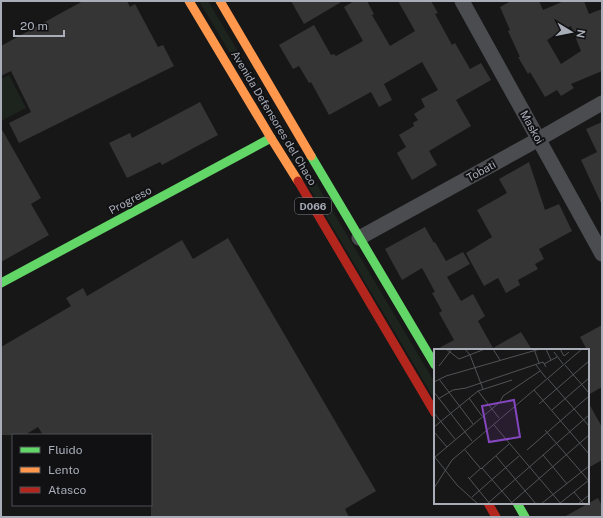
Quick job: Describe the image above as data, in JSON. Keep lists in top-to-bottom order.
{
  "streets": {
    "main road": ["Avenida Defensores del Chaco", "Progreso", "D066"],
    "street": ["Maskoi", "Tobati"]
  },
  "crossings": [
    ["Avenida Defensores del Chaco", "Tobati"],
    ["Avenida Defensores del Chaco", "Progreso"],
    ["Maskoi", "Tobati"]
  ],
  "legend": ["Fluido", "Lento", "Atasco"],
  "scale_bar": "20 m",
  "north": "right"
}
